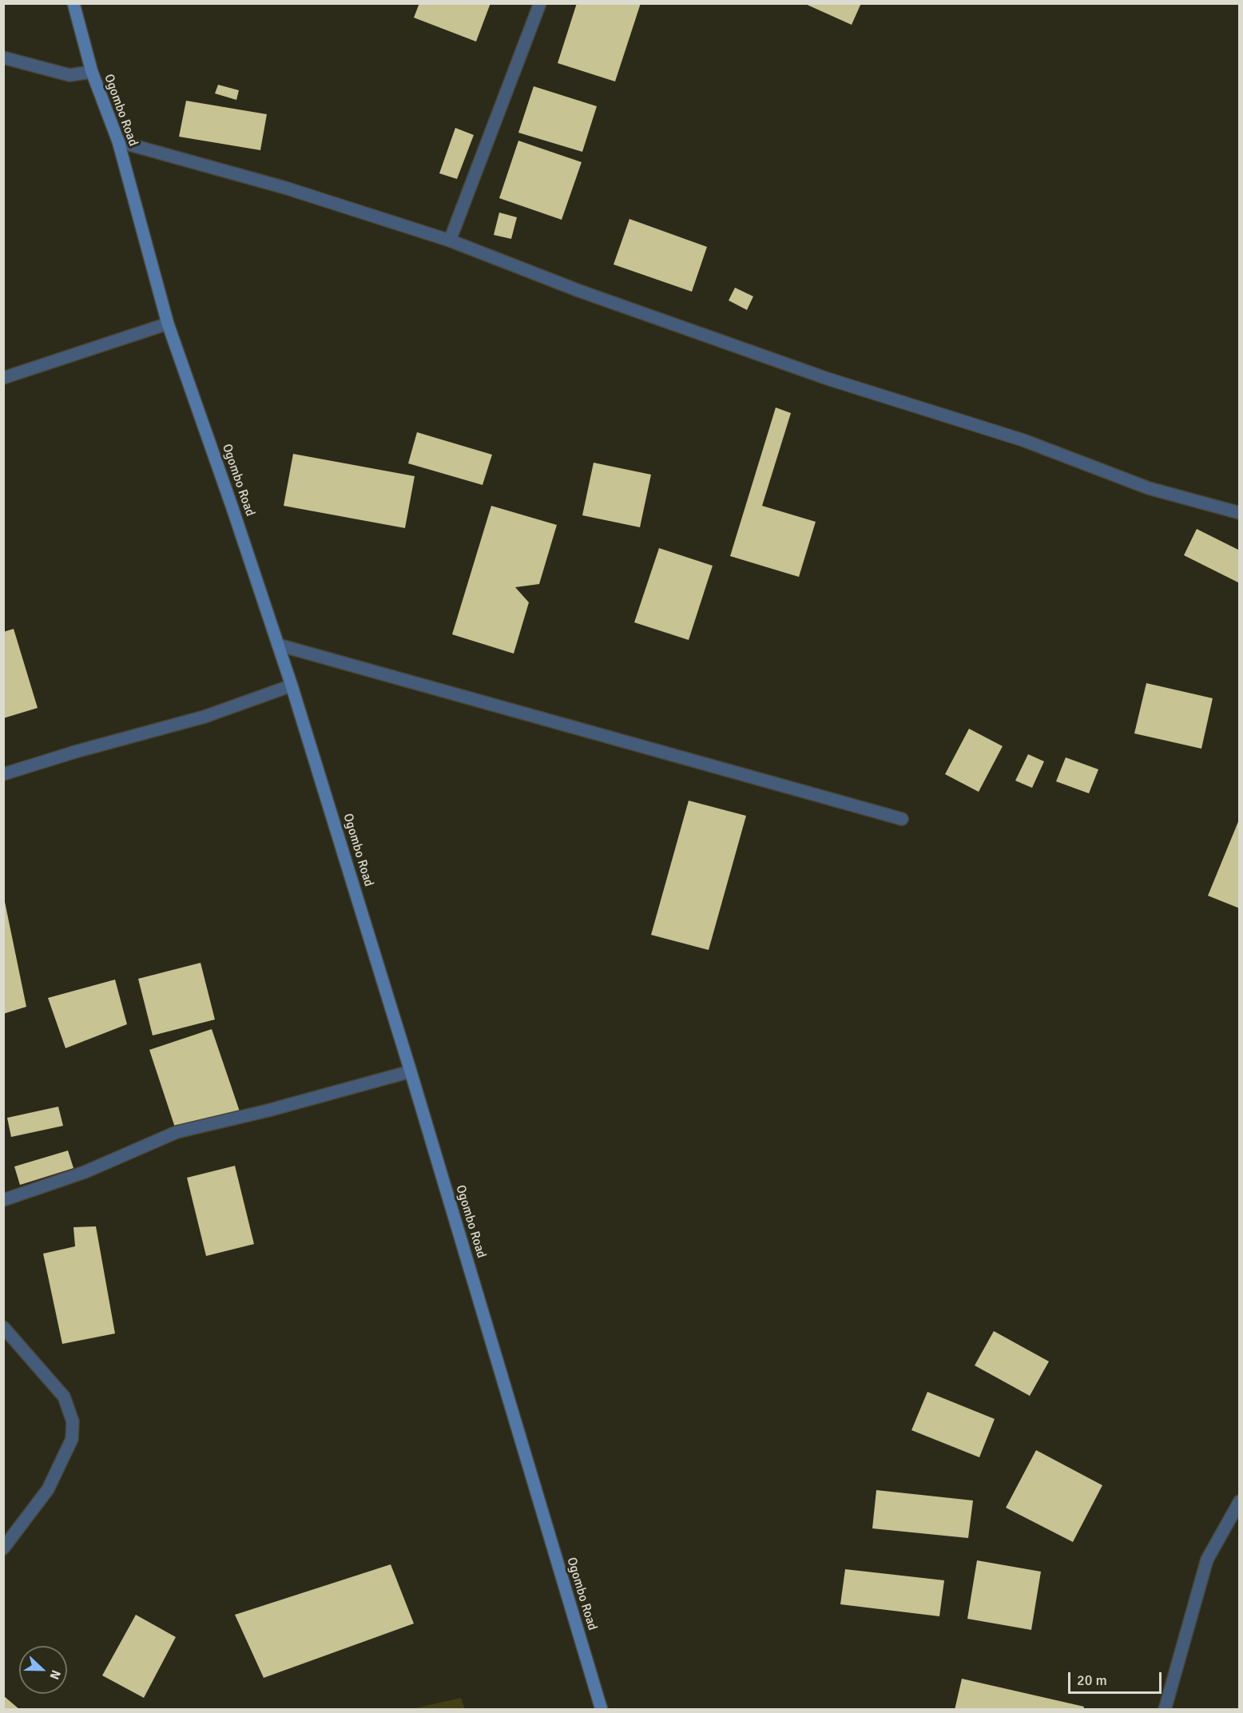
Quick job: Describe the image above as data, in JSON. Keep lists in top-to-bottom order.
{
  "streets": {
    "main road": ["Ogombo Road"]
  },
  "scale_bar": "20 m",
  "north": "right"
}
